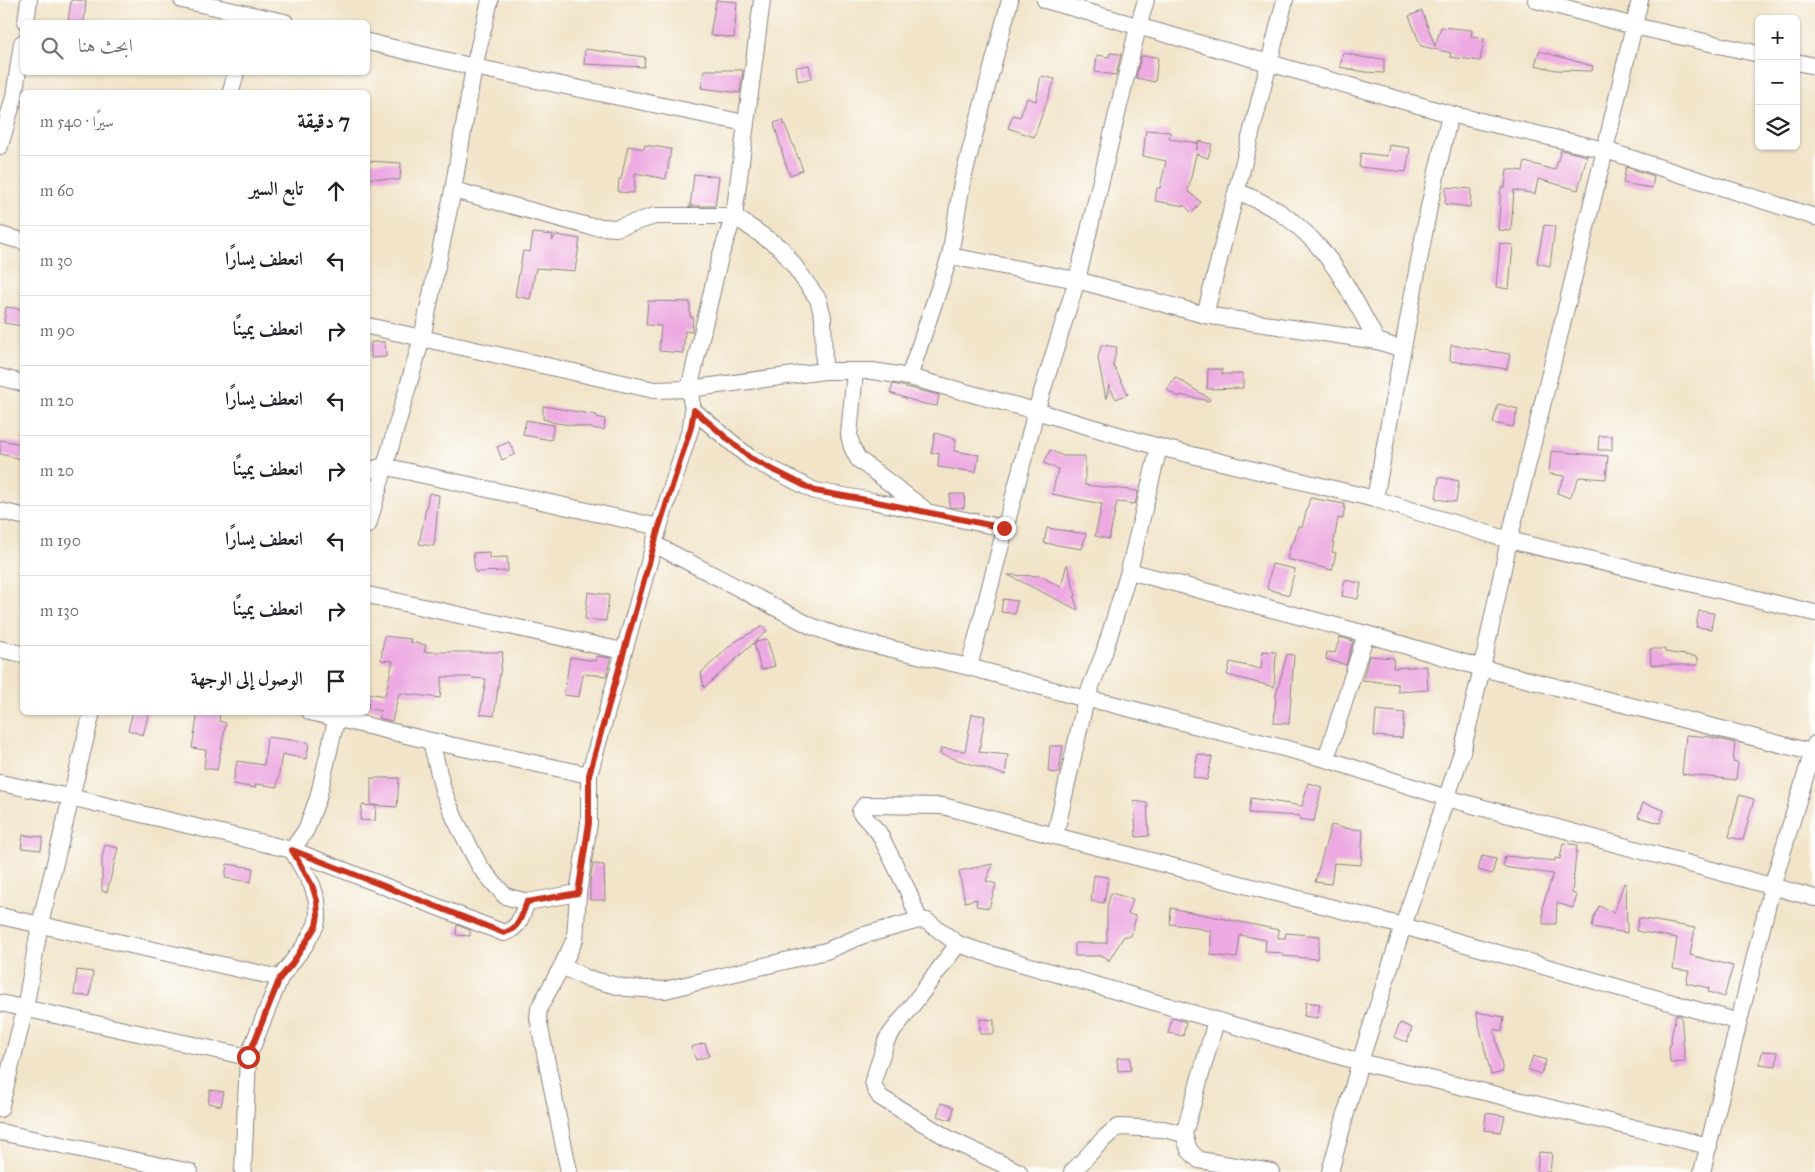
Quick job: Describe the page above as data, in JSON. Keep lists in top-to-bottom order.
{
  "page": {
    "map_buttons": ["+", "−"],
    "search": "ابحث هنا",
    "heading": ["7 دقيقة", "سيرًا · 540 m"],
    "list": [
      ["تابع السير", "60 m"],
      ["انعطف يسارًا", "30 m"],
      ["انعطف يمينًا", "90 m"],
      ["انعطف يسارًا", "20 m"],
      ["انعطف يمينًا", "20 m"],
      ["انعطف يسارًا", "190 m"],
      ["انعطف يمينًا", "130 m"],
      "الوصول إلى الوجهة"
    ]
  }
}
